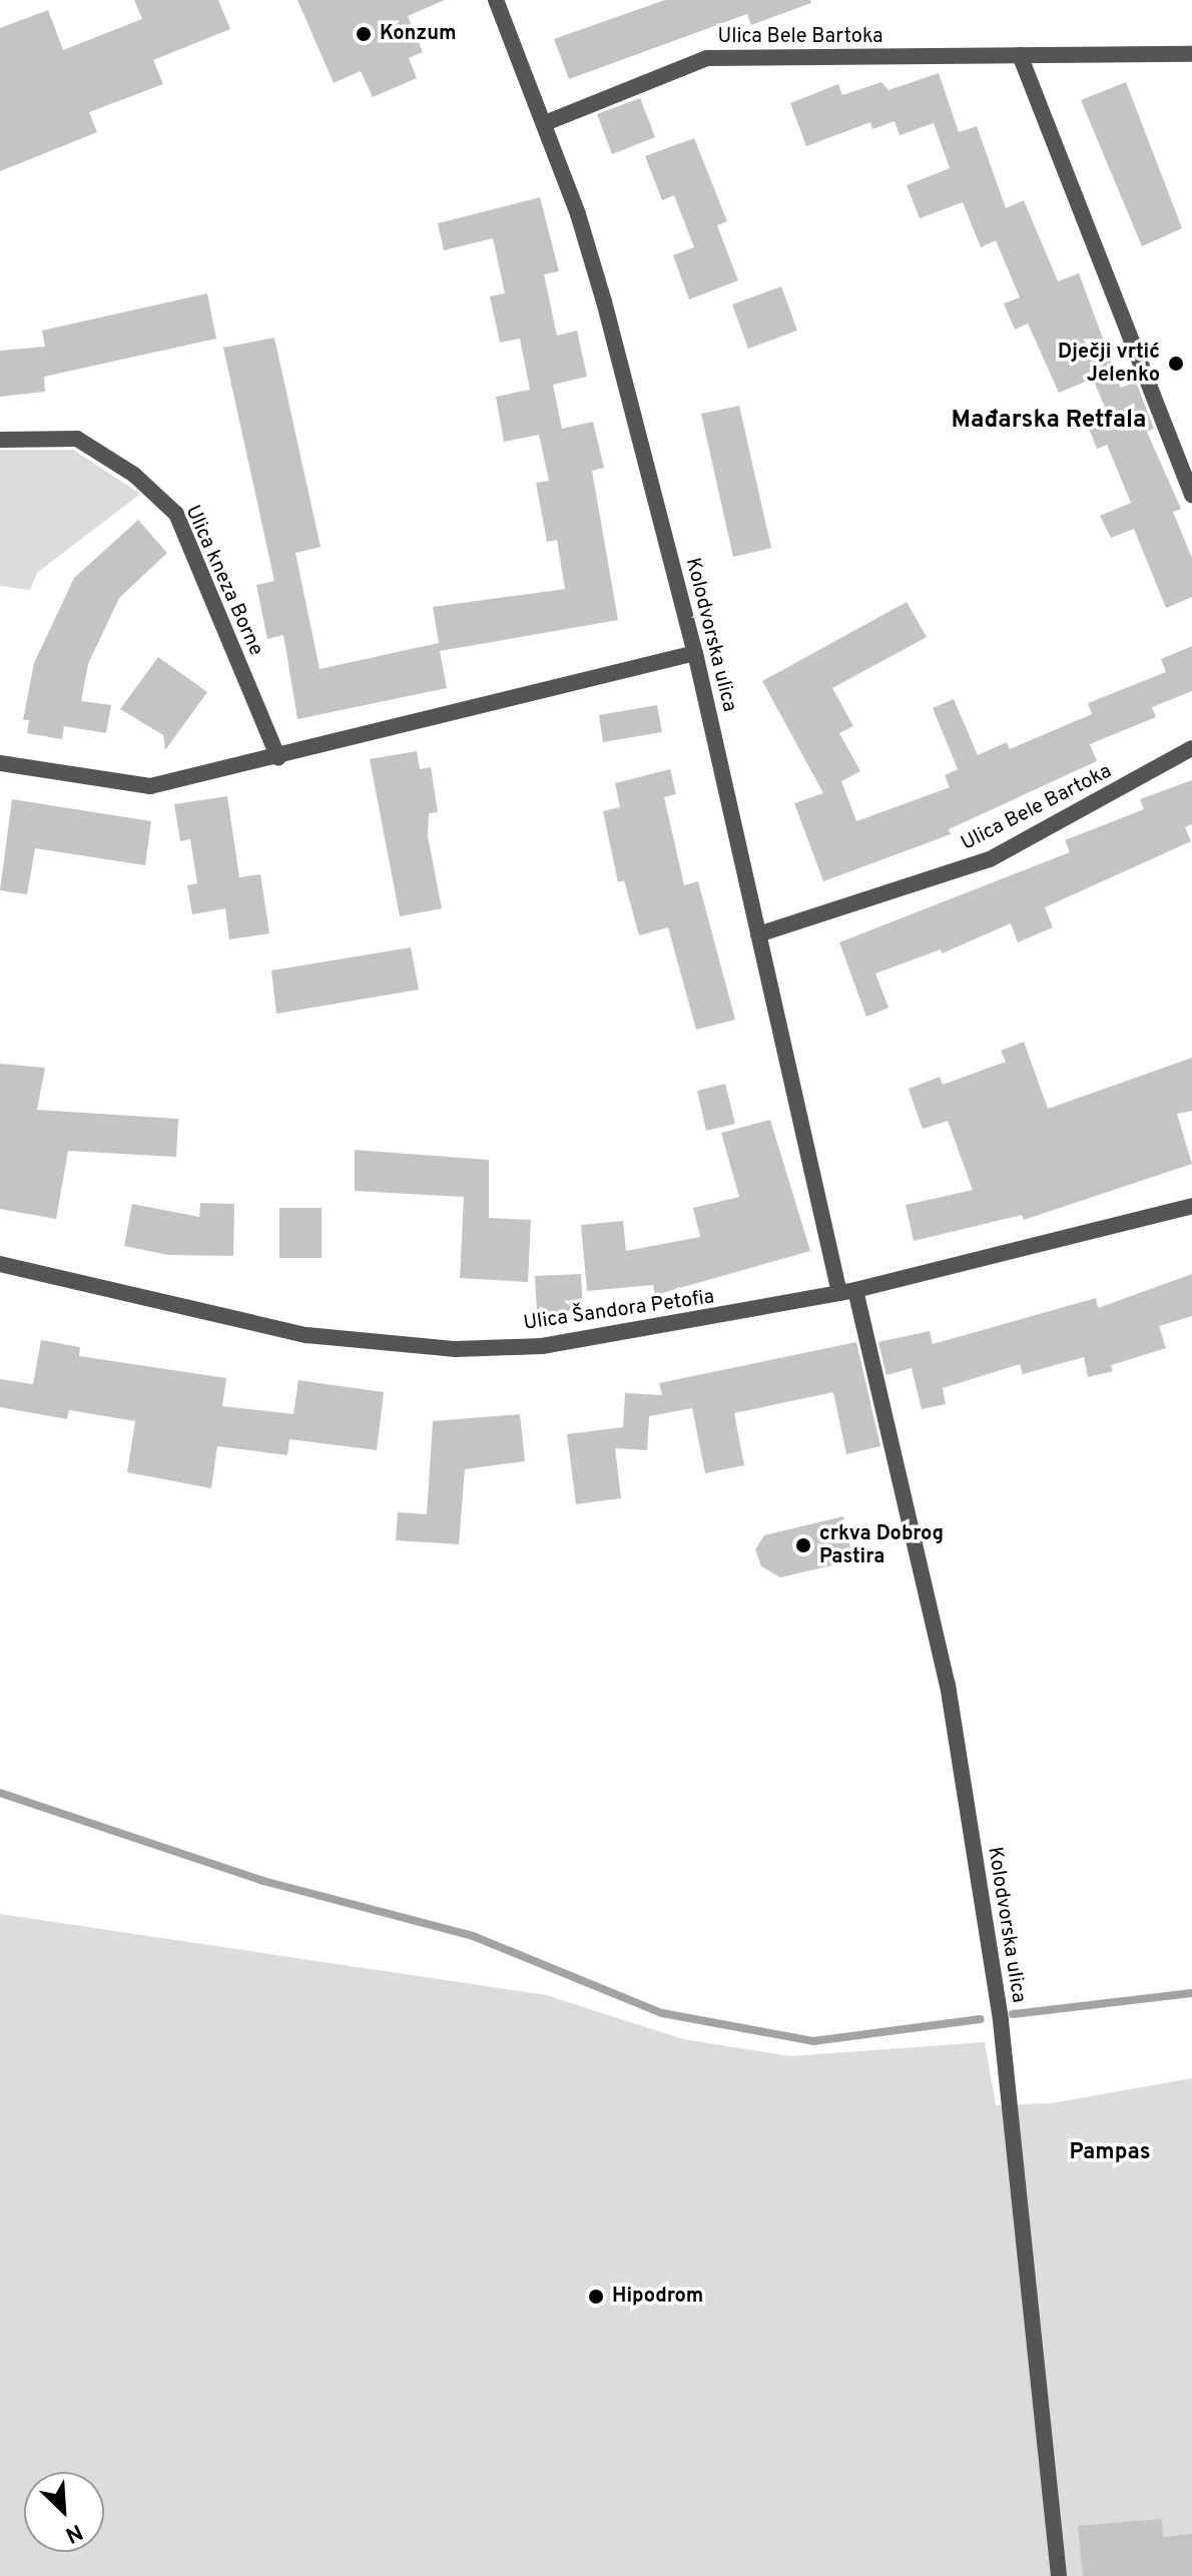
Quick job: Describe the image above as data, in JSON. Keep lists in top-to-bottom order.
{
  "streets": {
    "street": [
      "Ulica Bele Bartoka",
      "Ulica kneza Borne",
      "Kolodvorska ulica",
      "Ulica Šandora Petofia"
    ]
  },
  "crossings": [
    ["Ulica Bele Bartoka", "Kolodvorska ulica"],
    ["Kolodvorska ulica", "Ulica Šandora Petofia"]
  ],
  "districts": ["Mađarska Retfala", "Pampas"],
  "places": [
    "Konzum",
    "Dječji vrtić Jelenko",
    "crkva Dobrog Pastira",
    "Hipodrom"
  ],
  "north": "bottom right"
}
